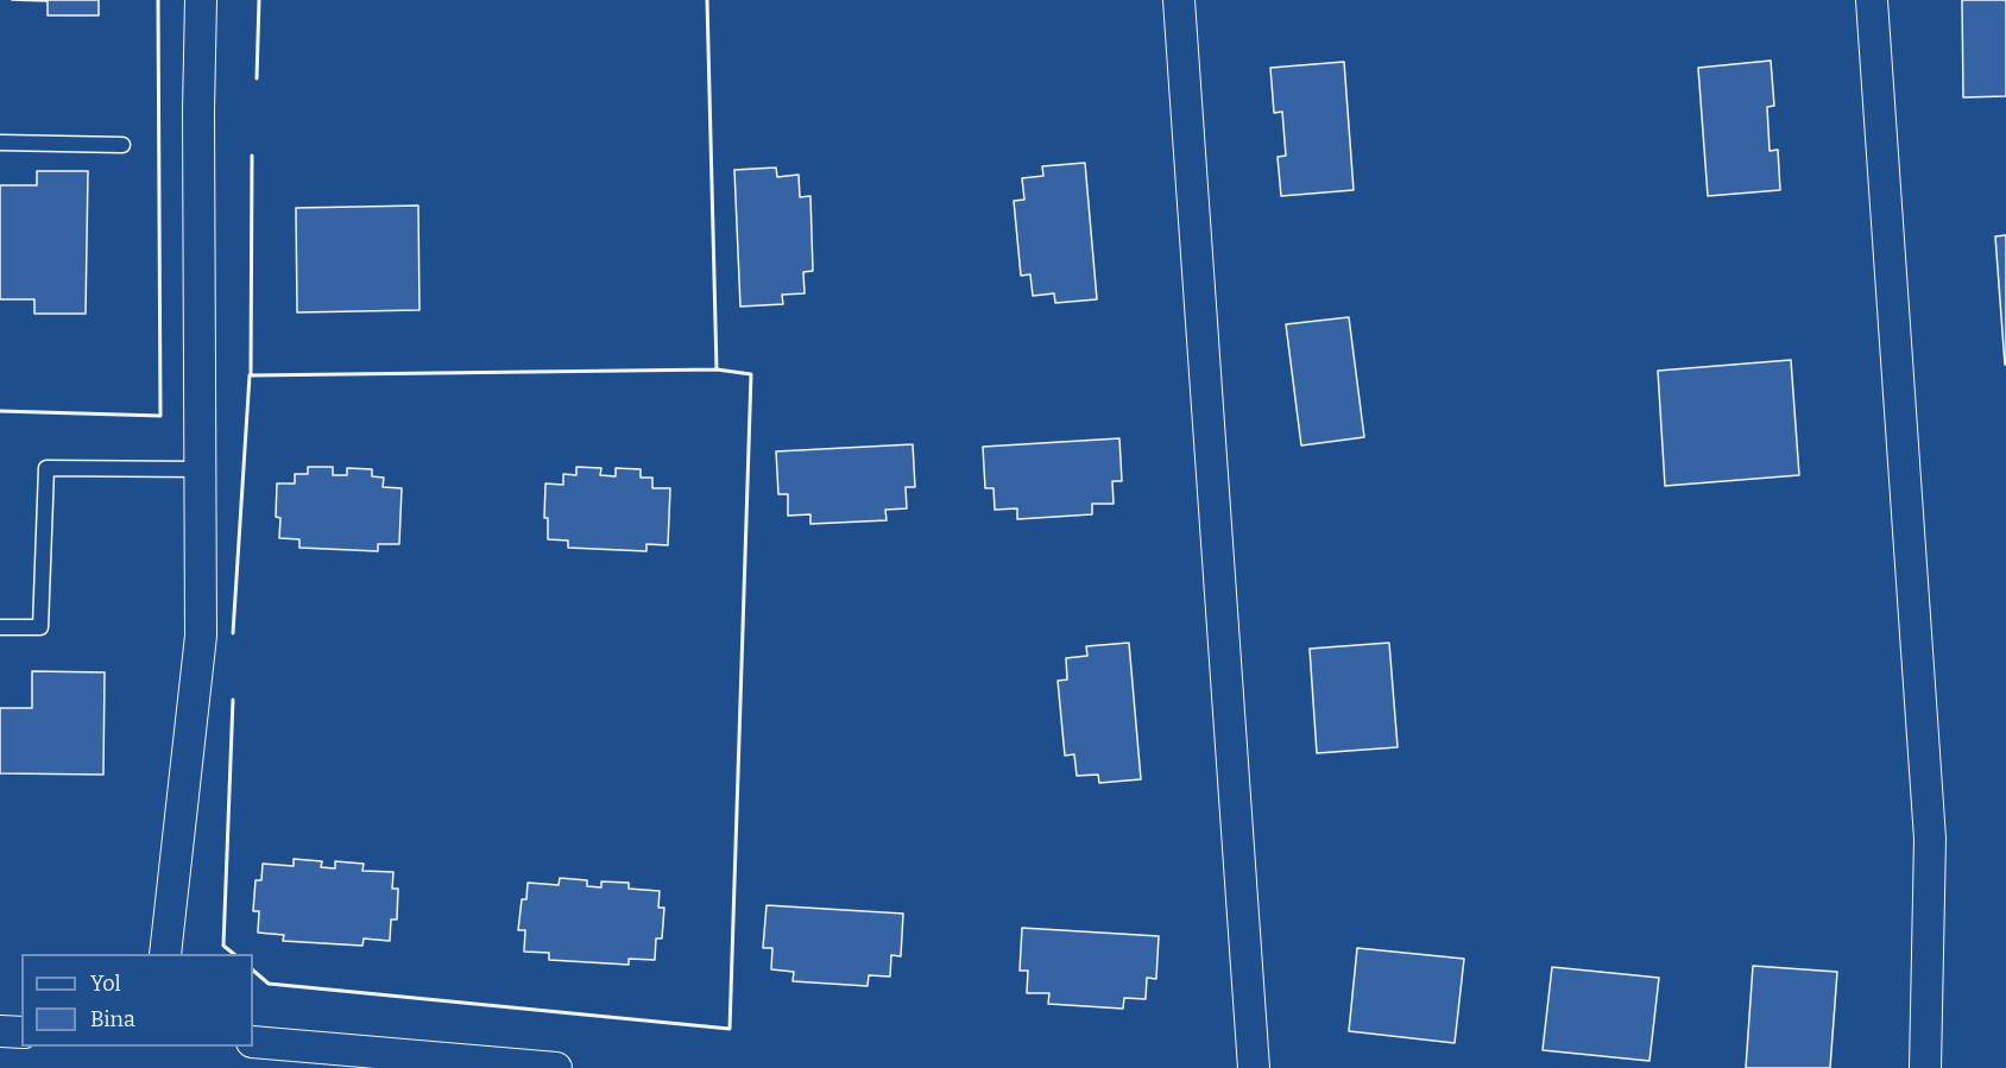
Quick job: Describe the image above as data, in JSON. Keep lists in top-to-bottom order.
{
  "legend": ["Yol", "Bina"]
}
